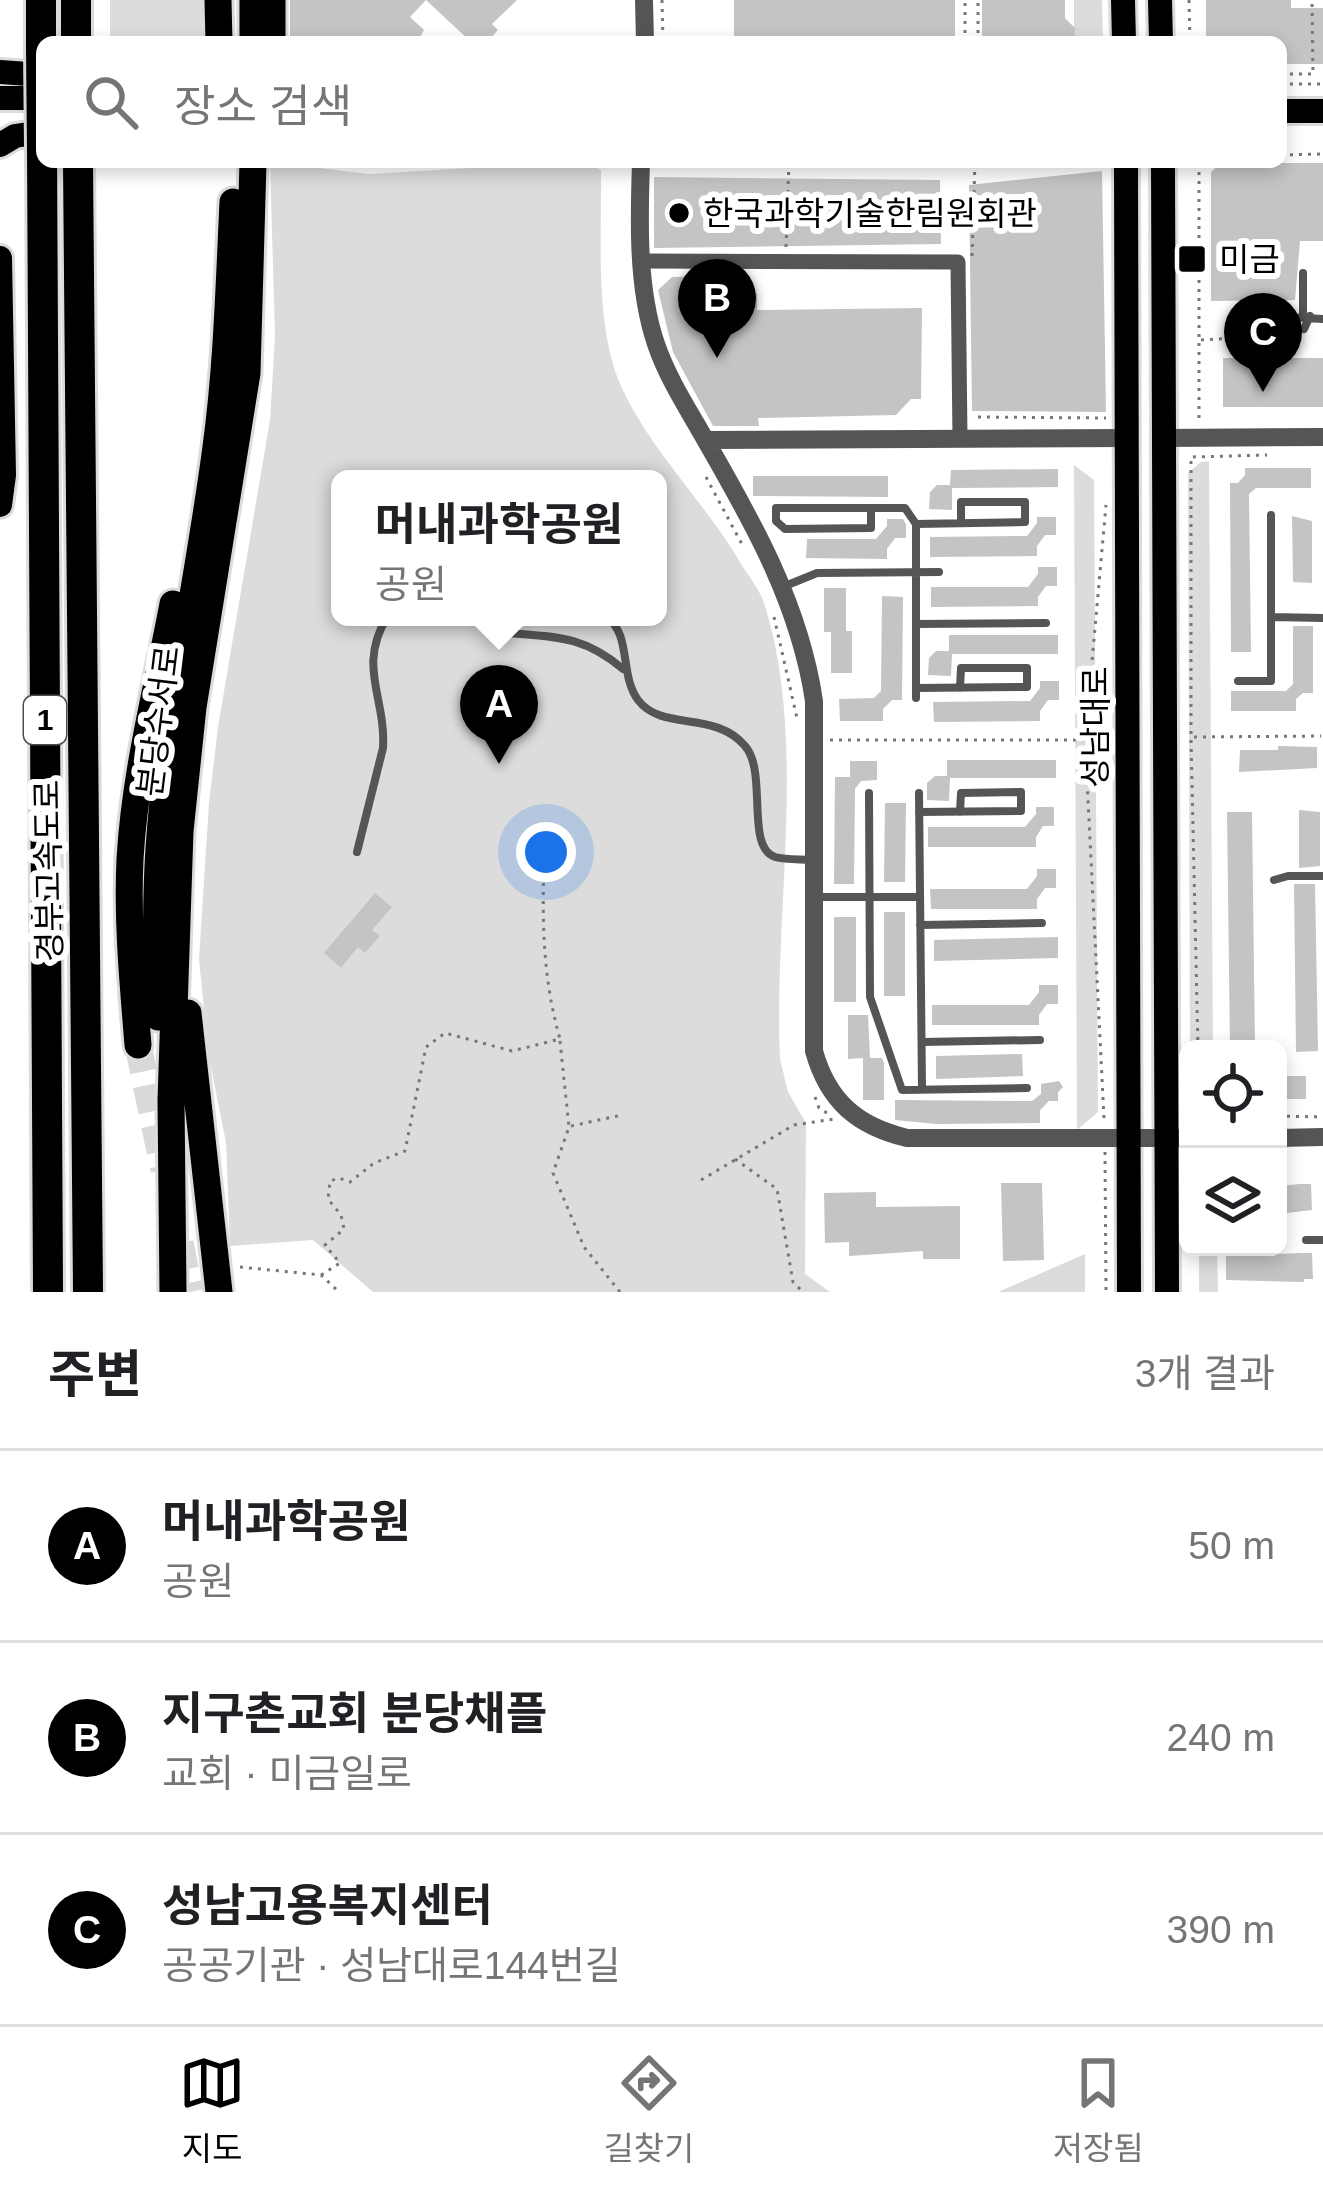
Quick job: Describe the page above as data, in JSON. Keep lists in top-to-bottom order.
{
  "streets": {
    "highway": ["1", "분당수서로", "경부고속도로"],
    "main road": ["성남대로"]
  },
  "places": {
    "other": ["한국과학기술한림원회관"],
    "transit": ["미금"]
  },
  "page": {
    "search": "장소 검색",
    "pins": ["B", "C", "A"],
    "popup": ["머내과학공원", "공원"],
    "heading": ["주변", "3개 결과"],
    "list": [
      {
        "mark": "A",
        "name": "머내과학공원",
        "note": "공원",
        "value": "50 m"
      },
      {
        "mark": "B",
        "name": "지구촌교회 분당채플",
        "note": "교회 · 미금일로",
        "value": "240 m"
      },
      {
        "mark": "C",
        "name": "성남고용복지센터",
        "note": "공공기관 · 성남대로144번길",
        "value": "390 m"
      }
    ],
    "nav": ["지도", "길찾기", "저장됨"]
  }
}
